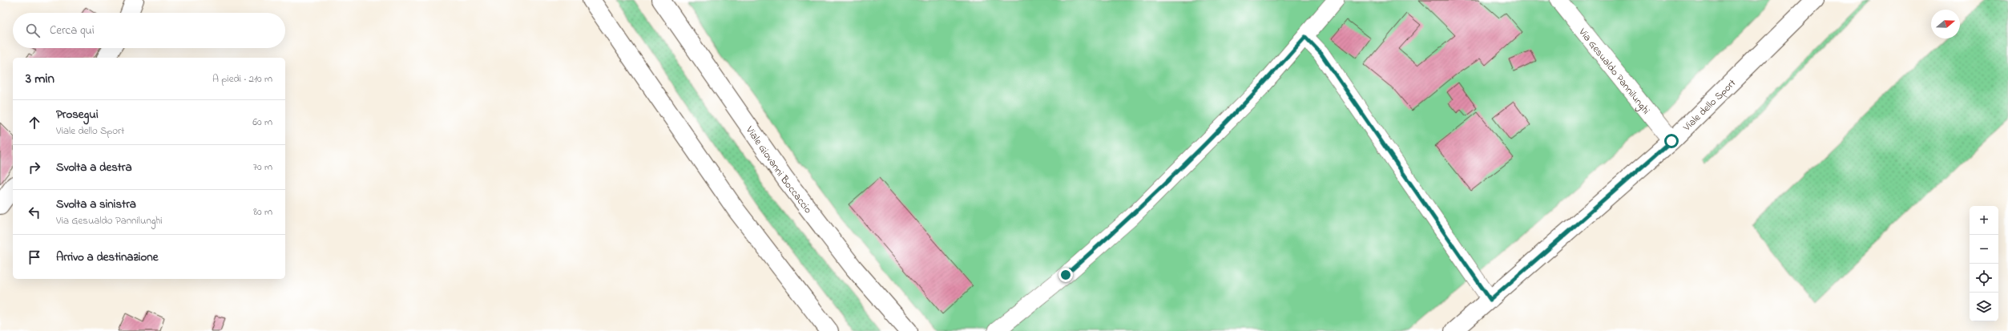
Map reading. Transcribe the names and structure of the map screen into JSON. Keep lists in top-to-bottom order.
{
  "streets": {
    "main road": ["Viale dello Sport", "Viale Giovanni Boccaccio"],
    "lane": ["Via Gesualdo Pannilunghi"]
  },
  "crossings": [
    ["Via Gesualdo Pannilunghi", "Viale dello Sport"]
  ],
  "north": "right",
  "page": {
    "search": "Cerca qui",
    "heading": ["3 min", "A piedi · 210 m"],
    "list": [
      ["Prosegui", "Viale dello Sport", "60 m"],
      ["Svolta a destra", "70 m"],
      ["Svolta a sinistra", "Via Gesualdo Pannilunghi", "80 m"],
      "Arrivo a destinazione"
    ],
    "map_buttons": ["+", "−"]
  }
}
